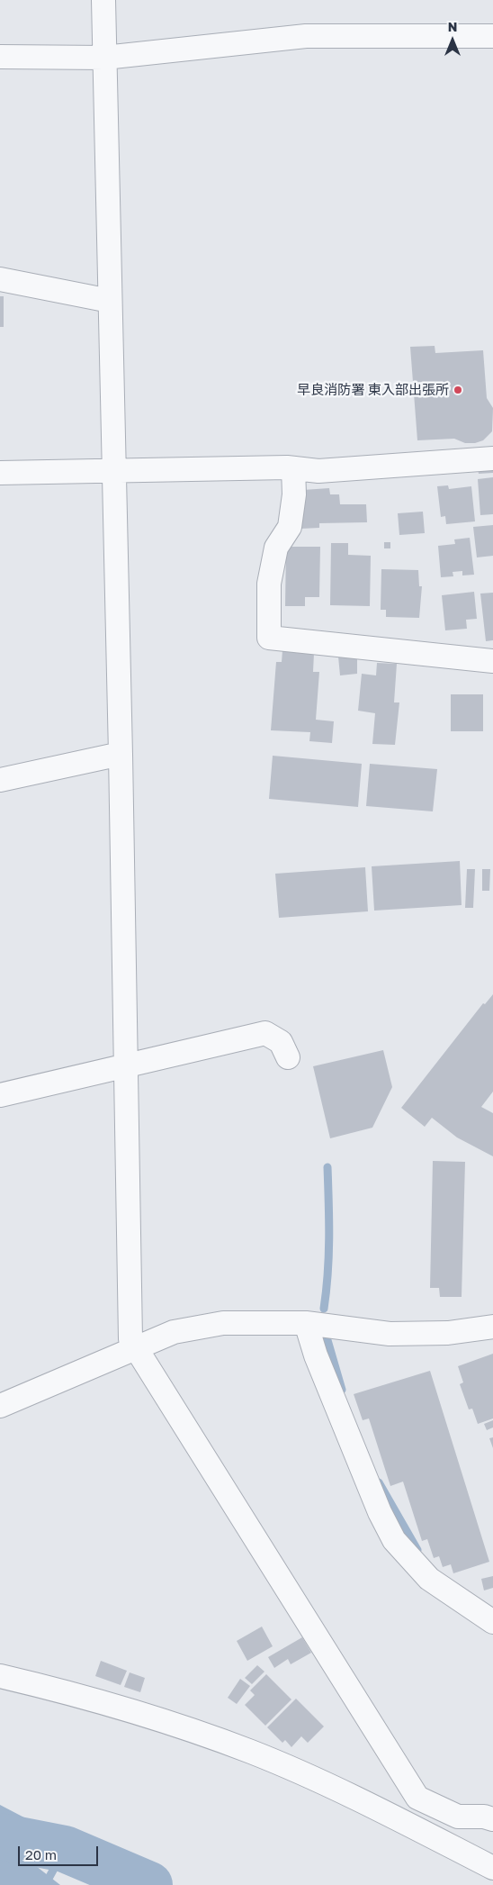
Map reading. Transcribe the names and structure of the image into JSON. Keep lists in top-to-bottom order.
{
  "places": ["早良消防署 東入部出張所"],
  "scale_bar": "20 m",
  "north": "top"
}
